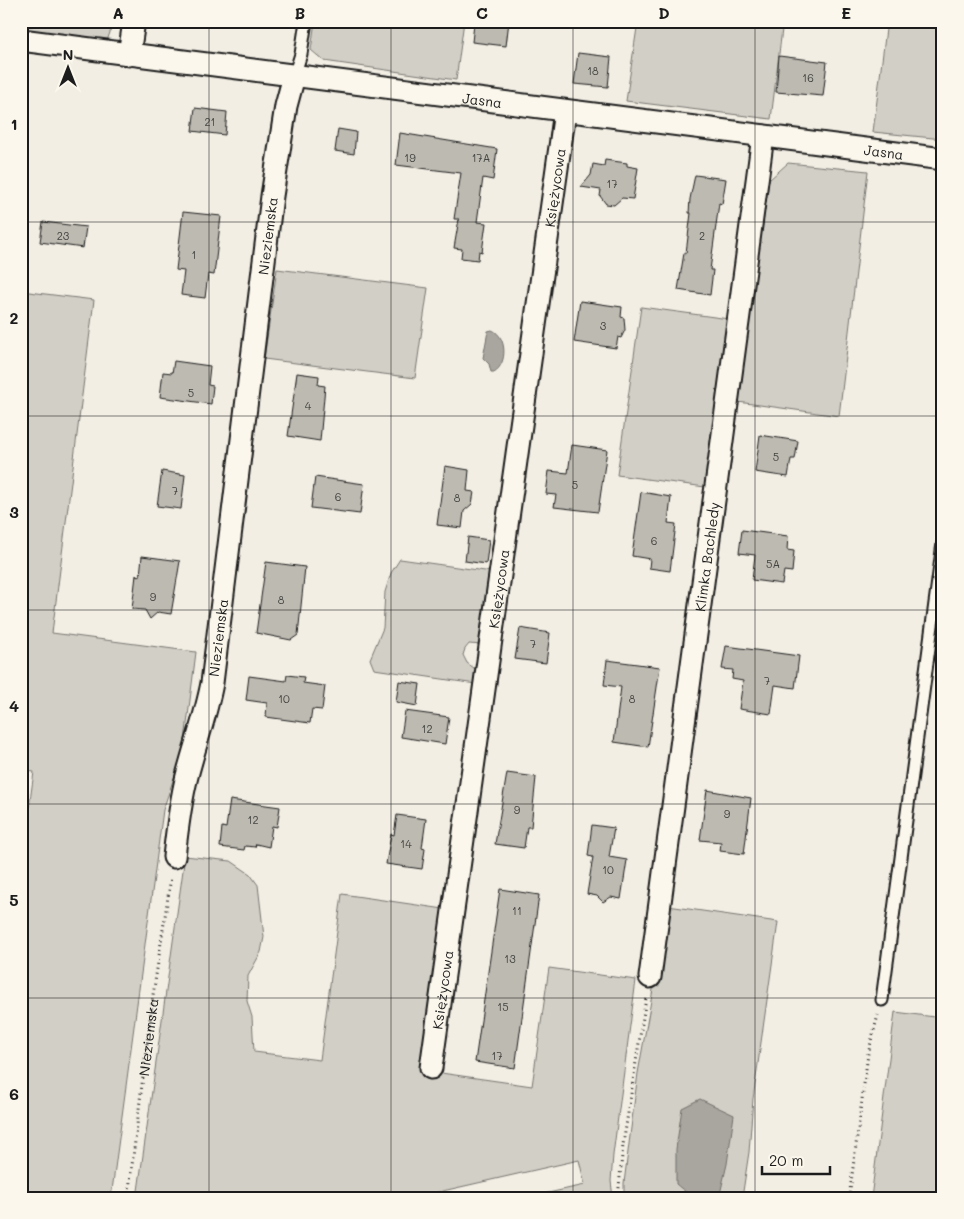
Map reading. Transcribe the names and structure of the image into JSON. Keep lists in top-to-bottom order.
{
  "streets": {
    "street": [
      "Jasna",
      "Księżycowa",
      "Nieziemska",
      "Klimka Bachledy"
    ]
  },
  "crossings": [
    ["Jasna", "Księżycowa"],
    ["Jasna", "Nieziemska"],
    ["Jasna", "Klimka Bachledy"]
  ],
  "house_numbers": [
    "18",
    "16",
    "21",
    "19",
    "17A",
    "17",
    "23",
    "2",
    "1",
    "3",
    "5",
    "4",
    "5",
    "5",
    "7",
    "6",
    "8",
    "6",
    "5A",
    "9",
    "8",
    "7",
    "7",
    "10",
    "8",
    "12",
    "9",
    "9",
    "12",
    "14",
    "10",
    "11",
    "13",
    "15",
    "17"
  ],
  "scale_bar": "20 m",
  "north": "top",
  "grid": {
    "columns": [
      "A",
      "B",
      "C",
      "D",
      "E"
    ],
    "rows": [
      "1",
      "2",
      "3",
      "4",
      "5",
      "6"
    ]
  }
}
